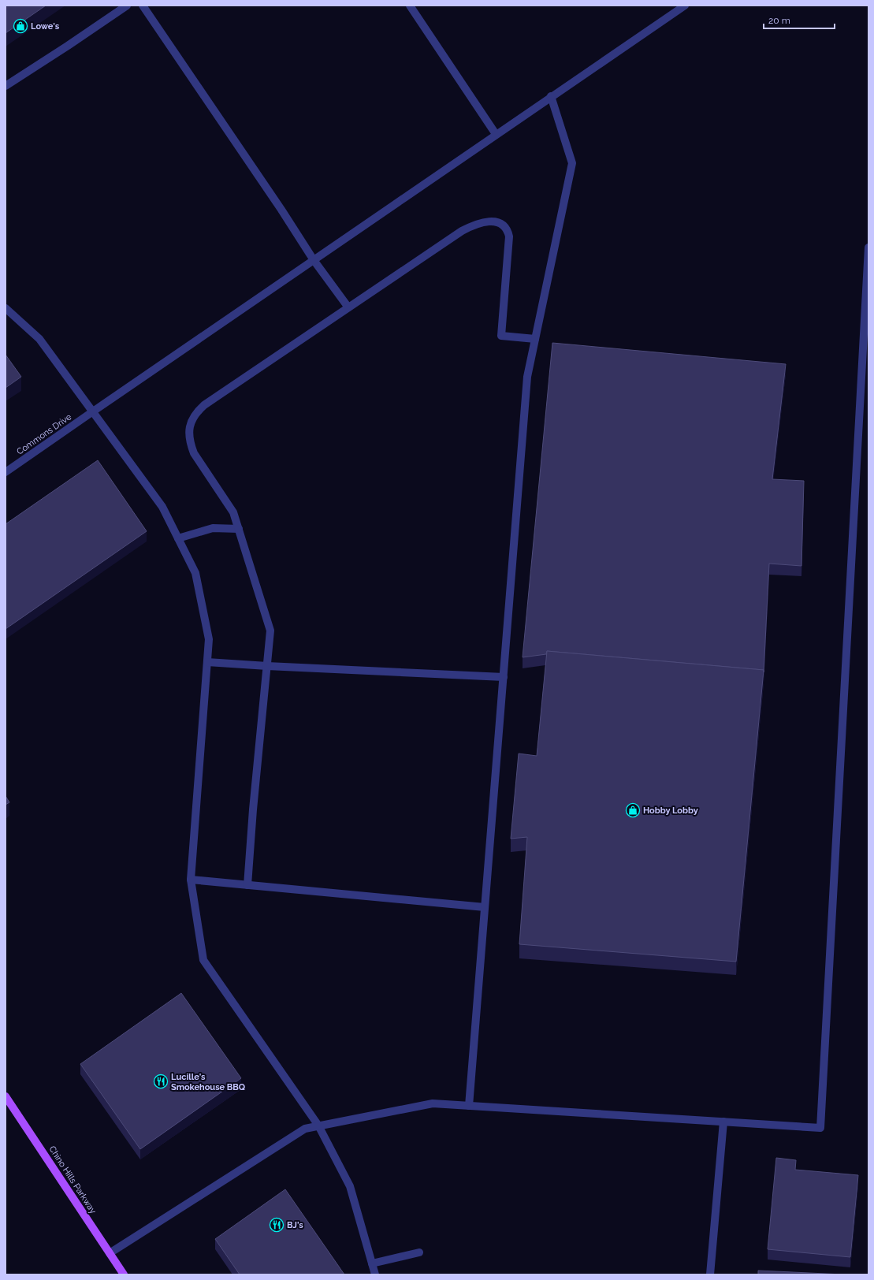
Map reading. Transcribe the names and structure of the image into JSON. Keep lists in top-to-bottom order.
{
  "streets": {
    "main road": ["Chino Hills Parkway"],
    "street": ["Commons Drive"]
  },
  "places": {
    "shop": ["Lowe's", "Hobby Lobby"],
    "restaurant": ["Lucille's Smokehouse BBQ", "BJ's"]
  },
  "scale_bar": "20 m"
}
